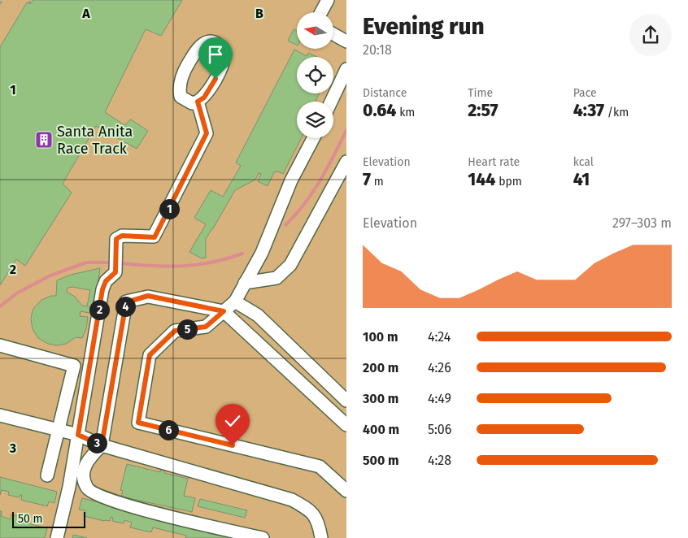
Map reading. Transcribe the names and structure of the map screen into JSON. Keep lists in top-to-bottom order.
{
  "places": {
    "building": ["Santa Anita Race Track"]
  },
  "scale_bar": "50 m",
  "north": "left",
  "page": {
    "heading": ["Evening run", "20:18"],
    "stats": [
      ["Distance", "0.64 km"],
      ["Time", "2:57"],
      ["Pace", "4:37 /km"],
      ["Elevation", "7 m"],
      ["Heart rate", "144 bpm"],
      ["kcal", "41"]
    ],
    "pins": [
      "1",
      "4",
      "2",
      "5",
      "6",
      "3"
    ],
    "chart": ["Elevation", "297–303 m"],
    "list": [
      {
        "name": "100 m",
        "note": "4:24"
      },
      {
        "name": "200 m",
        "note": "4:26"
      },
      {
        "name": "300 m",
        "note": "4:49"
      },
      {
        "name": "400 m",
        "note": "5:06"
      },
      {
        "name": "500 m",
        "note": "4:28"
      }
    ],
    "scale": "50 m"
  },
  "grid": {
    "columns": ["A", "B"],
    "rows": ["1", "2", "3"]
  }
}
